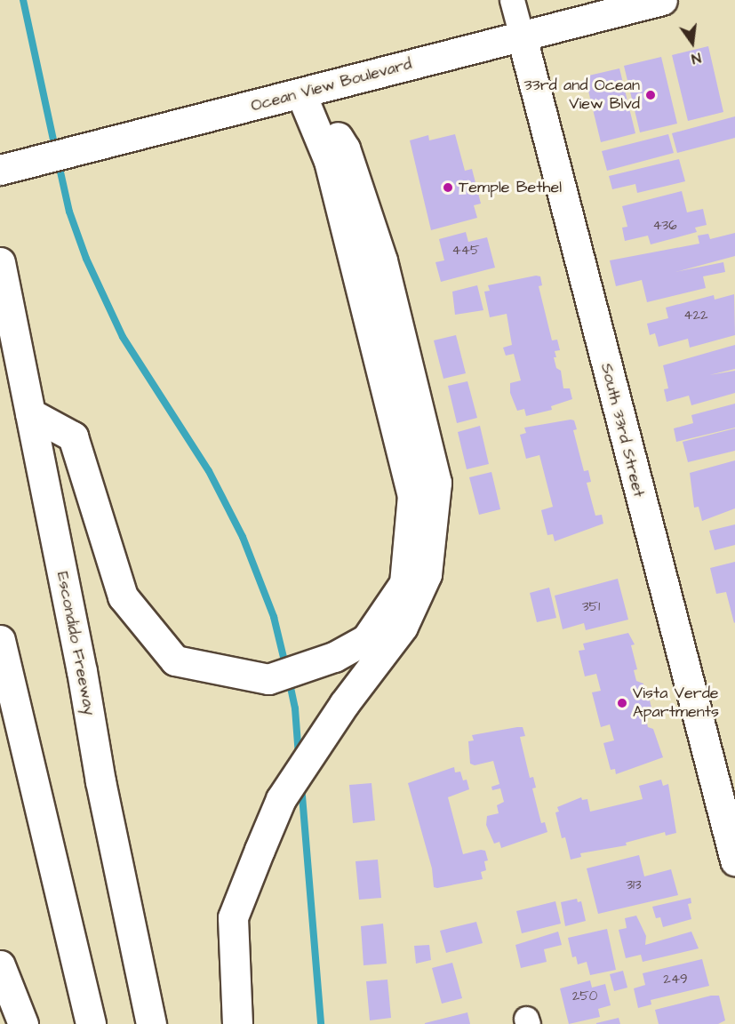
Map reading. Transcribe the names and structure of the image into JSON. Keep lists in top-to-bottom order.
{
  "streets": {
    "main road": ["Ocean View Boulevard", "South 33rd Street", "Escondido Freeway"]
  },
  "crossings": [
    ["Ocean View Boulevard", "South 33rd Street"]
  ],
  "places": ["33rd and Ocean View Blvd", "Temple Bethel", "Vista Verde Apartments"],
  "house_numbers": [
    "436",
    "445",
    "422",
    "351",
    "313",
    "249",
    "250"
  ],
  "north": "bottom"
}
